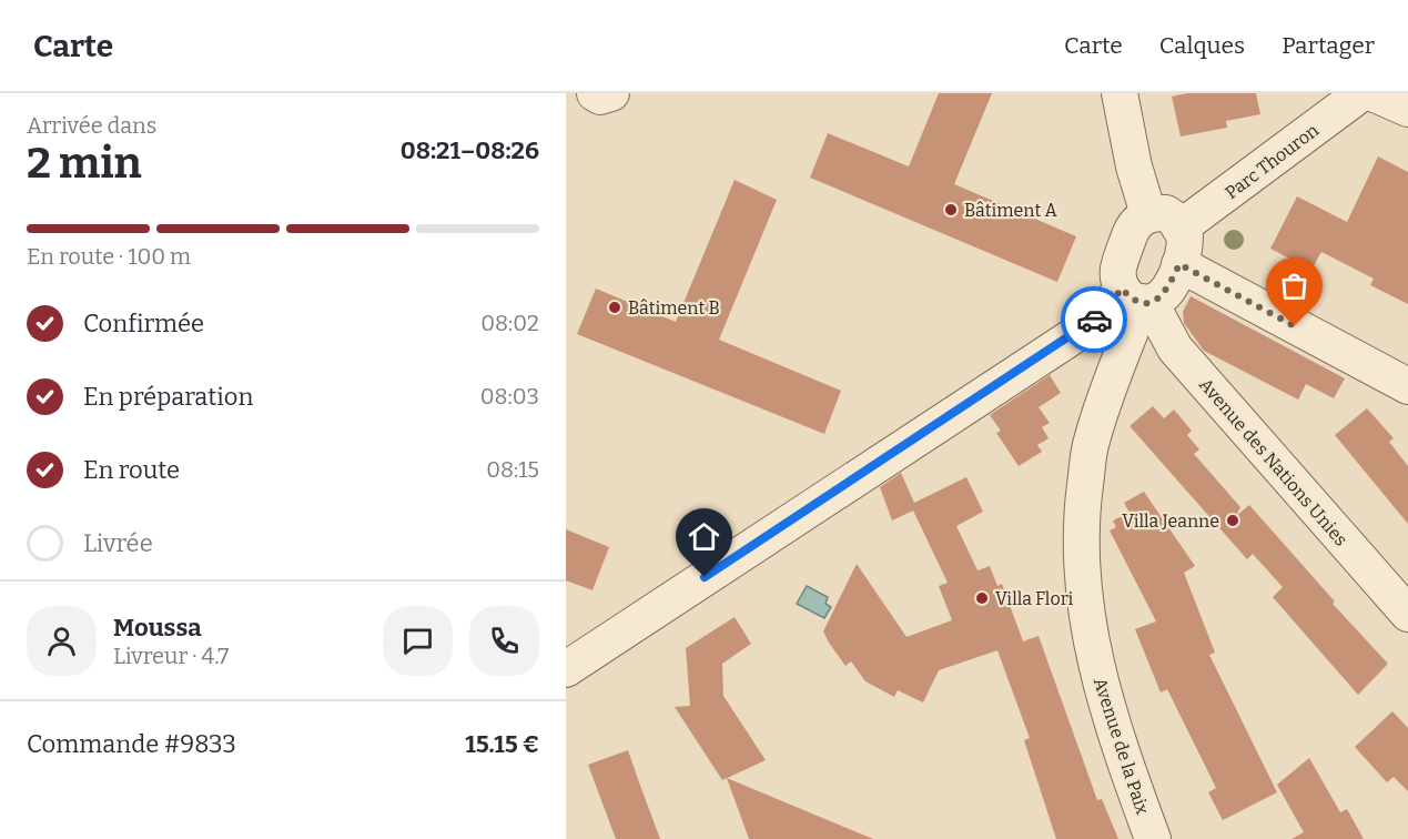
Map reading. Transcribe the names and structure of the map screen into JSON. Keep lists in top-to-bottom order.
{
  "streets": {
    "street": ["Parc Thouron", "Avenue des Nations Unies", "Avenue de la Paix"]
  },
  "crossings": [
    ["Parc Thouron", "Avenue des Nations Unies"],
    ["Parc Thouron", "Avenue de la Paix"],
    ["Avenue des Nations Unies", "Avenue de la Paix"]
  ],
  "places": [
    "Bâtiment A",
    "Bâtiment B",
    "Villa Jeanne",
    "Villa Flori"
  ],
  "page": {
    "header": "Carte",
    "nav": ["Carte", "Calques", "Partager"],
    "heading": ["2 min", "Arrivée dans", "08:21–08:26"],
    "panel": [
      "Moussa",
      "Livreur · 4.7",
      "Commande #9833",
      "15.15 €"
    ],
    "bar": "En route · 100 m",
    "list": [
      ["Confirmée", "08:02"],
      ["En préparation", "08:03"],
      ["En route", "08:15"],
      "Livrée"
    ]
  }
}
